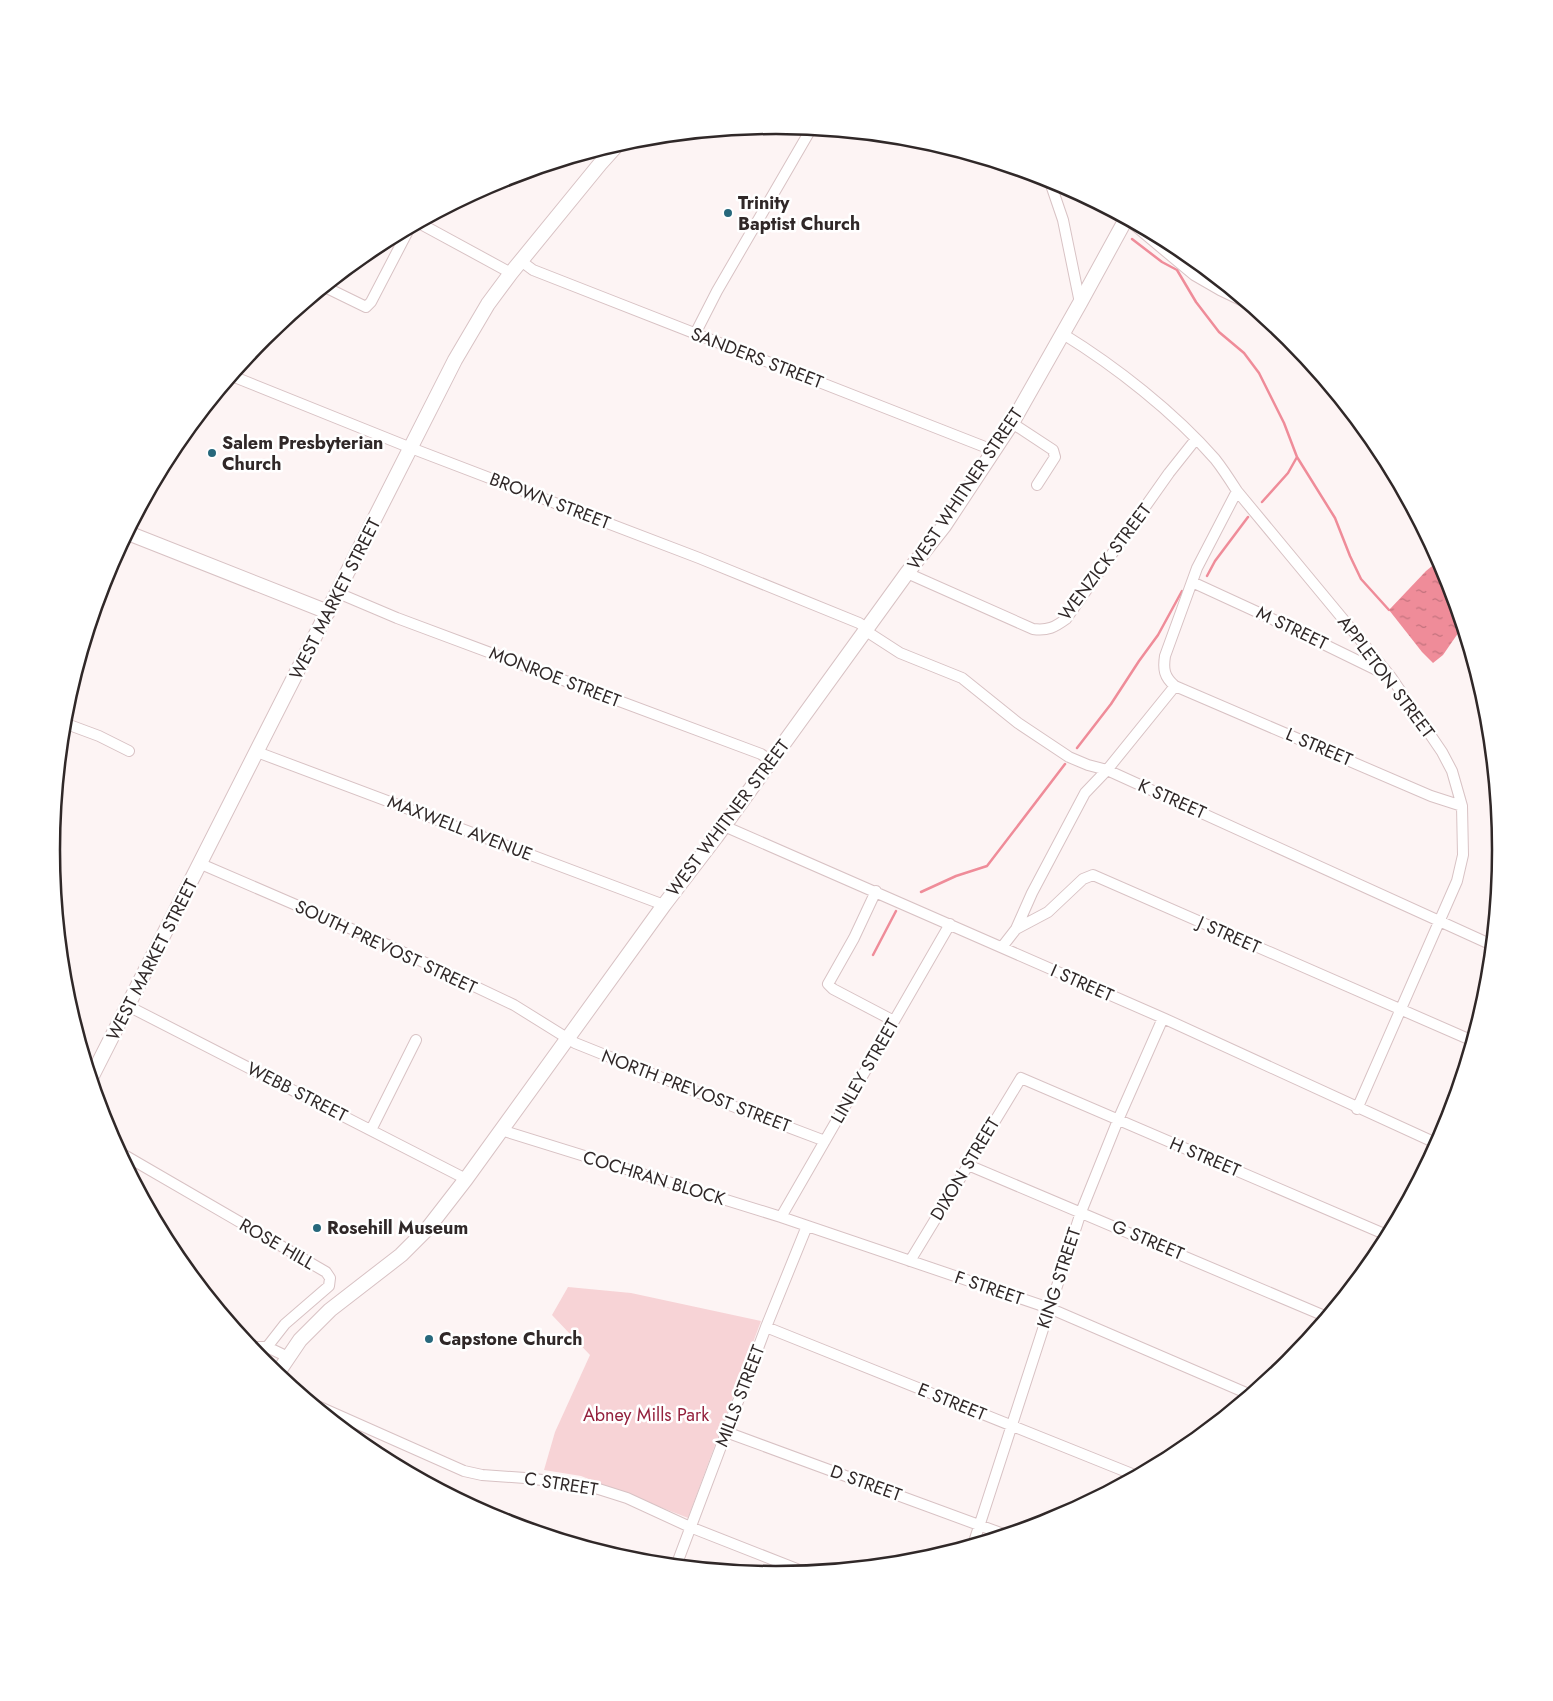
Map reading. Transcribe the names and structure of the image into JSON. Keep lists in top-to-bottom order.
{
  "streets": {
    "main road": ["WEST WHITNER STREET", "WEST MARKET STREET"],
    "street": [
      "SANDERS STREET",
      "BROWN STREET",
      "WENZICK STREET",
      "M STREET",
      "MONROE STREET",
      "APPLETON STREET",
      "L STREET",
      "K STREET",
      "MAXWELL AVENUE",
      "J STREET",
      "SOUTH PREVOST STREET",
      "I STREET",
      "LINLEY STREET",
      "NORTH PREVOST STREET",
      "WEBB STREET",
      "H STREET",
      "DIXON STREET",
      "COCHRAN BLOCK",
      "G STREET",
      "ROSE HILL",
      "KING STREET",
      "F STREET",
      "MILLS STREET",
      "E STREET",
      "D STREET",
      "C STREET"
    ]
  },
  "crossings": [
    ["SANDERS STREET", "WEST WHITNER STREET"],
    ["SANDERS STREET", "WEST MARKET STREET"],
    ["WEST WHITNER STREET", "BROWN STREET"],
    ["WEST WHITNER STREET", "WENZICK STREET"],
    ["WEST WHITNER STREET", "MONROE STREET"],
    ["WEST WHITNER STREET", "APPLETON STREET"],
    ["WEST WHITNER STREET", "K STREET"],
    ["WEST WHITNER STREET", "MAXWELL AVENUE"],
    ["WEST WHITNER STREET", "SOUTH PREVOST STREET"],
    ["WEST WHITNER STREET", "I STREET"],
    ["WEST WHITNER STREET", "NORTH PREVOST STREET"],
    ["WEST WHITNER STREET", "WEBB STREET"],
    ["WEST WHITNER STREET", "COCHRAN BLOCK"],
    ["BROWN STREET", "WEST MARKET STREET"],
    ["BROWN STREET", "K STREET"],
    ["WENZICK STREET", "APPLETON STREET"],
    ["WEST MARKET STREET", "MONROE STREET"],
    ["WEST MARKET STREET", "MAXWELL AVENUE"],
    ["WEST MARKET STREET", "SOUTH PREVOST STREET"],
    ["WEST MARKET STREET", "WEBB STREET"],
    ["M STREET", "APPLETON STREET"],
    ["APPLETON STREET", "L STREET"],
    ["APPLETON STREET", "K STREET"],
    ["APPLETON STREET", "J STREET"],
    ["APPLETON STREET", "I STREET"],
    ["J STREET", "I STREET"],
    ["SOUTH PREVOST STREET", "NORTH PREVOST STREET"],
    ["I STREET", "LINLEY STREET"],
    ["I STREET", "KING STREET"],
    ["LINLEY STREET", "NORTH PREVOST STREET"],
    ["LINLEY STREET", "COCHRAN BLOCK"],
    ["H STREET", "DIXON STREET"],
    ["H STREET", "KING STREET"],
    ["DIXON STREET", "G STREET"],
    ["DIXON STREET", "F STREET"],
    ["COCHRAN BLOCK", "F STREET"],
    ["COCHRAN BLOCK", "MILLS STREET"],
    ["G STREET", "KING STREET"],
    ["KING STREET", "F STREET"],
    ["KING STREET", "E STREET"],
    ["KING STREET", "D STREET"],
    ["F STREET", "MILLS STREET"],
    ["MILLS STREET", "E STREET"],
    ["MILLS STREET", "D STREET"],
    ["MILLS STREET", "C STREET"]
  ],
  "parks": ["Abney Mills Park"],
  "places": [
    "Trinity Baptist Church",
    "Salem Presbyterian Church",
    "Rosehill Museum",
    "Capstone Church"
  ]
}
